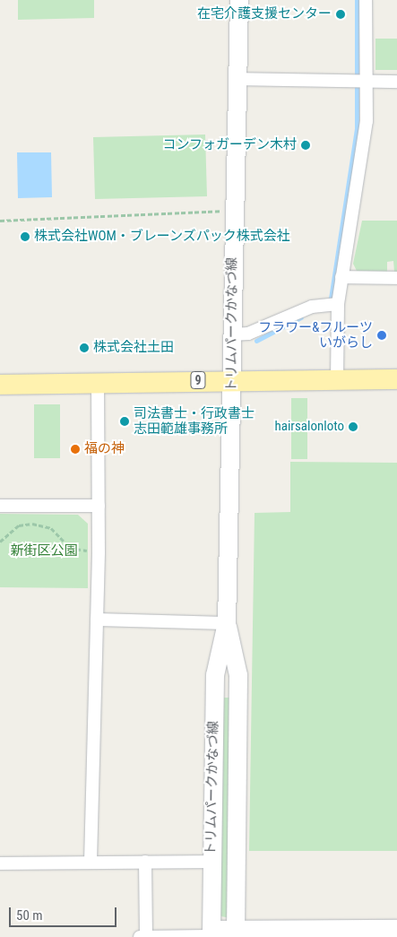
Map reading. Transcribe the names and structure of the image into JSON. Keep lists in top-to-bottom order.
{
  "streets": {
    "main road": ["トリムパークかなづ線", "9"]
  },
  "crossings": [
    ["トリムパークかなづ線", "9"]
  ],
  "parks": ["新街区公園"],
  "places": [
    "在宅介護支援センター",
    "コンフォガーデン木村",
    "株式会社WOM・ブレーンズパック株式会社",
    "フラワー&フルーツ いがらし",
    "株式会社土田",
    "司法書士・行政書士 志田範雄事務所",
    "hairsalonloto",
    "福の神"
  ],
  "scale_bar": "50 m"
}
